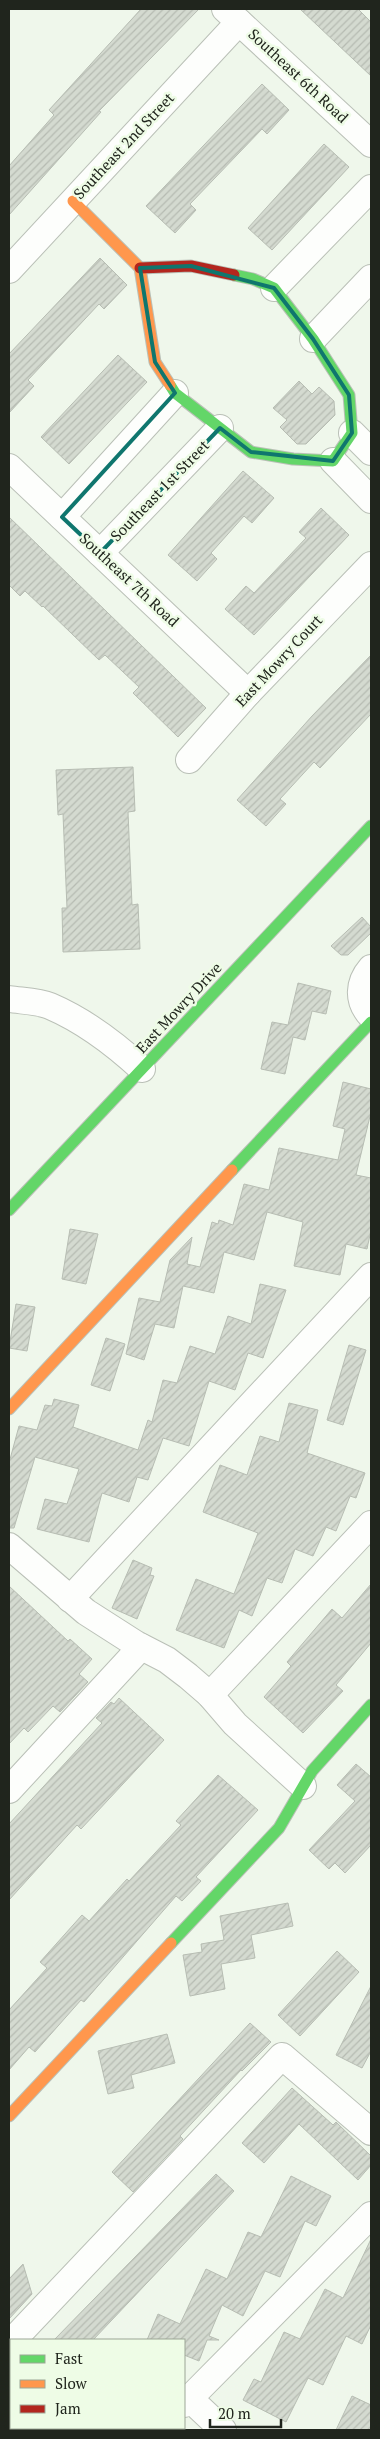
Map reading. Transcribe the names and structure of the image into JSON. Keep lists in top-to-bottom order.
{
  "streets": {
    "street": [
      "Southeast 6th Road",
      "Southeast 2nd Street",
      "Southeast 1st Street",
      "Southeast 7th Road",
      "East Mowry Court",
      "East Mowry Drive"
    ]
  },
  "crossings": [
    ["Southeast 6th Road", "Southeast 2nd Street"],
    ["Southeast 1st Street", "Southeast 7th Road"],
    ["Southeast 7th Road", "East Mowry Court"]
  ],
  "legend": ["Fast", "Slow", "Jam"],
  "scale_bar": "20 m"
}
